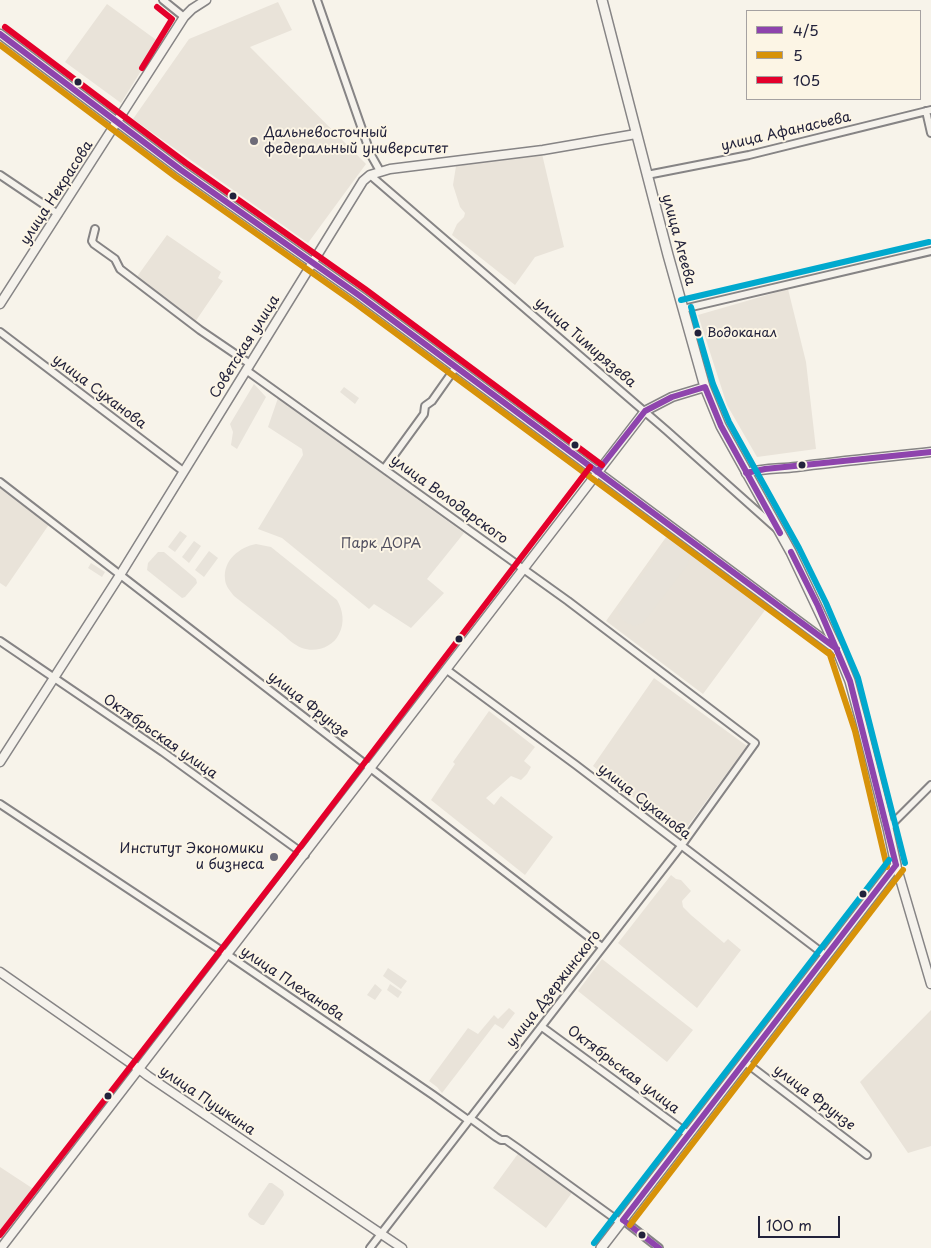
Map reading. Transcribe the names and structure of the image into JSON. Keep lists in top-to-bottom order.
{
  "streets": {
    "highway": ["улица Агеева"],
    "main road": ["улица Некрасова", "Советская улица", "улица Пушкина"],
    "street": [
      "улица Афанасьева",
      "улица Тимирязева",
      "улица Суханова",
      "улица Володарского",
      "улица Фрунзе",
      "Октябрьская улица",
      "улица Плеханова",
      "улица Дзержинского"
    ]
  },
  "crossings": [
    ["улица Афанасьева", "улица Агеева"],
    ["улица Агеева", "улица Тимирязева"],
    ["улица Агеева", "Советская улица"],
    ["улица Тимирязева", "Советская улица"],
    ["Советская улица", "улица Суханова"],
    ["Советская улица", "улица Володарского"],
    ["Советская улица", "улица Фрунзе"],
    ["Советская улица", "Октябрьская улица"],
    ["улица Суханова", "улица Дзержинского"],
    ["улица Володарского", "улица Дзержинского"],
    ["улица Фрунзе", "улица Дзержинского"],
    ["Октябрьская улица", "улица Дзержинского"],
    ["улица Плеханова", "улица Дзержинского"],
    ["улица Дзержинского", "улица Пушкина"]
  ],
  "parks": ["Парк ДОРА"],
  "places": ["Дальневосточный федеральный университет", "Водоканал", "Институт Экономики и бизнеса"],
  "lines": ["transit line 105", "transit line 4/5", "transit line 5"],
  "legend": ["4/5", "5", "105"],
  "scale_bar": "100 m"
}
